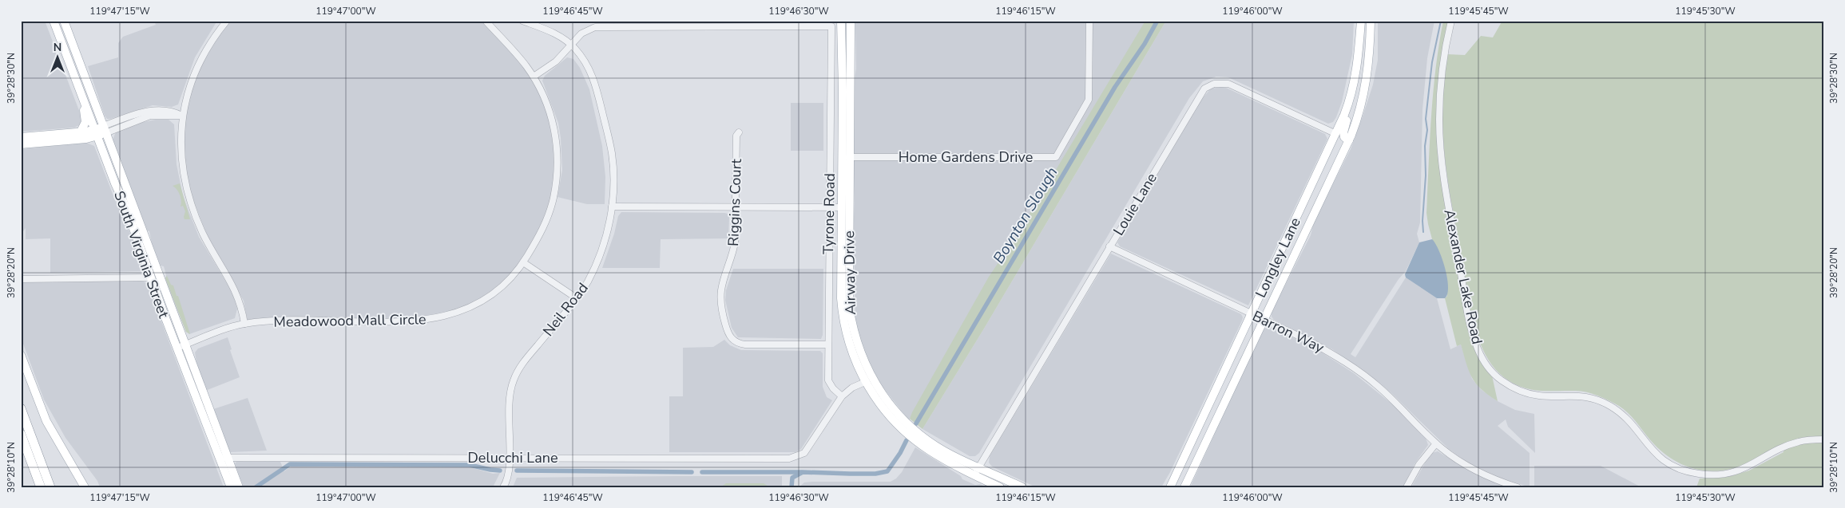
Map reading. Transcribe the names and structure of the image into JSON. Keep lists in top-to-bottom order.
{
  "streets": {
    "main road": ["South Virginia Street", "Longley Lane", "Airway Drive"],
    "street": [
      "Home Gardens Drive",
      "Riggins Court",
      "Louie Lane",
      "Tyrone Road",
      "Alexander Lake Road",
      "Neil Road",
      "Meadowood Mall Circle",
      "Barron Way",
      "Delucchi Lane"
    ]
  },
  "crossings": [
    ["Home Gardens Drive", "Airway Drive"],
    ["Riggins Court", "Tyrone Road"],
    ["Louie Lane", "Longley Lane"],
    ["Louie Lane", "Airway Drive"],
    ["Louie Lane", "Barron Way"],
    ["Tyrone Road", "Neil Road"],
    ["Tyrone Road", "Delucchi Lane"],
    ["South Virginia Street", "Meadowood Mall Circle"],
    ["South Virginia Street", "Delucchi Lane"],
    ["Longley Lane", "Barron Way"],
    ["Neil Road", "Delucchi Lane"]
  ],
  "water": ["Boynton Slough"],
  "north": "top",
  "coordinates": [
    "119°47'15\"W",
    "119°47'00\"W",
    "119°46'45\"W",
    "119°46'30\"W",
    "119°46'15\"W",
    "119°46'00\"W",
    "119°45'45\"W",
    "119°45'30\"W",
    "39°28'30\"N",
    "39°28'20\"N",
    "39°28'10\"N"
  ]
}
